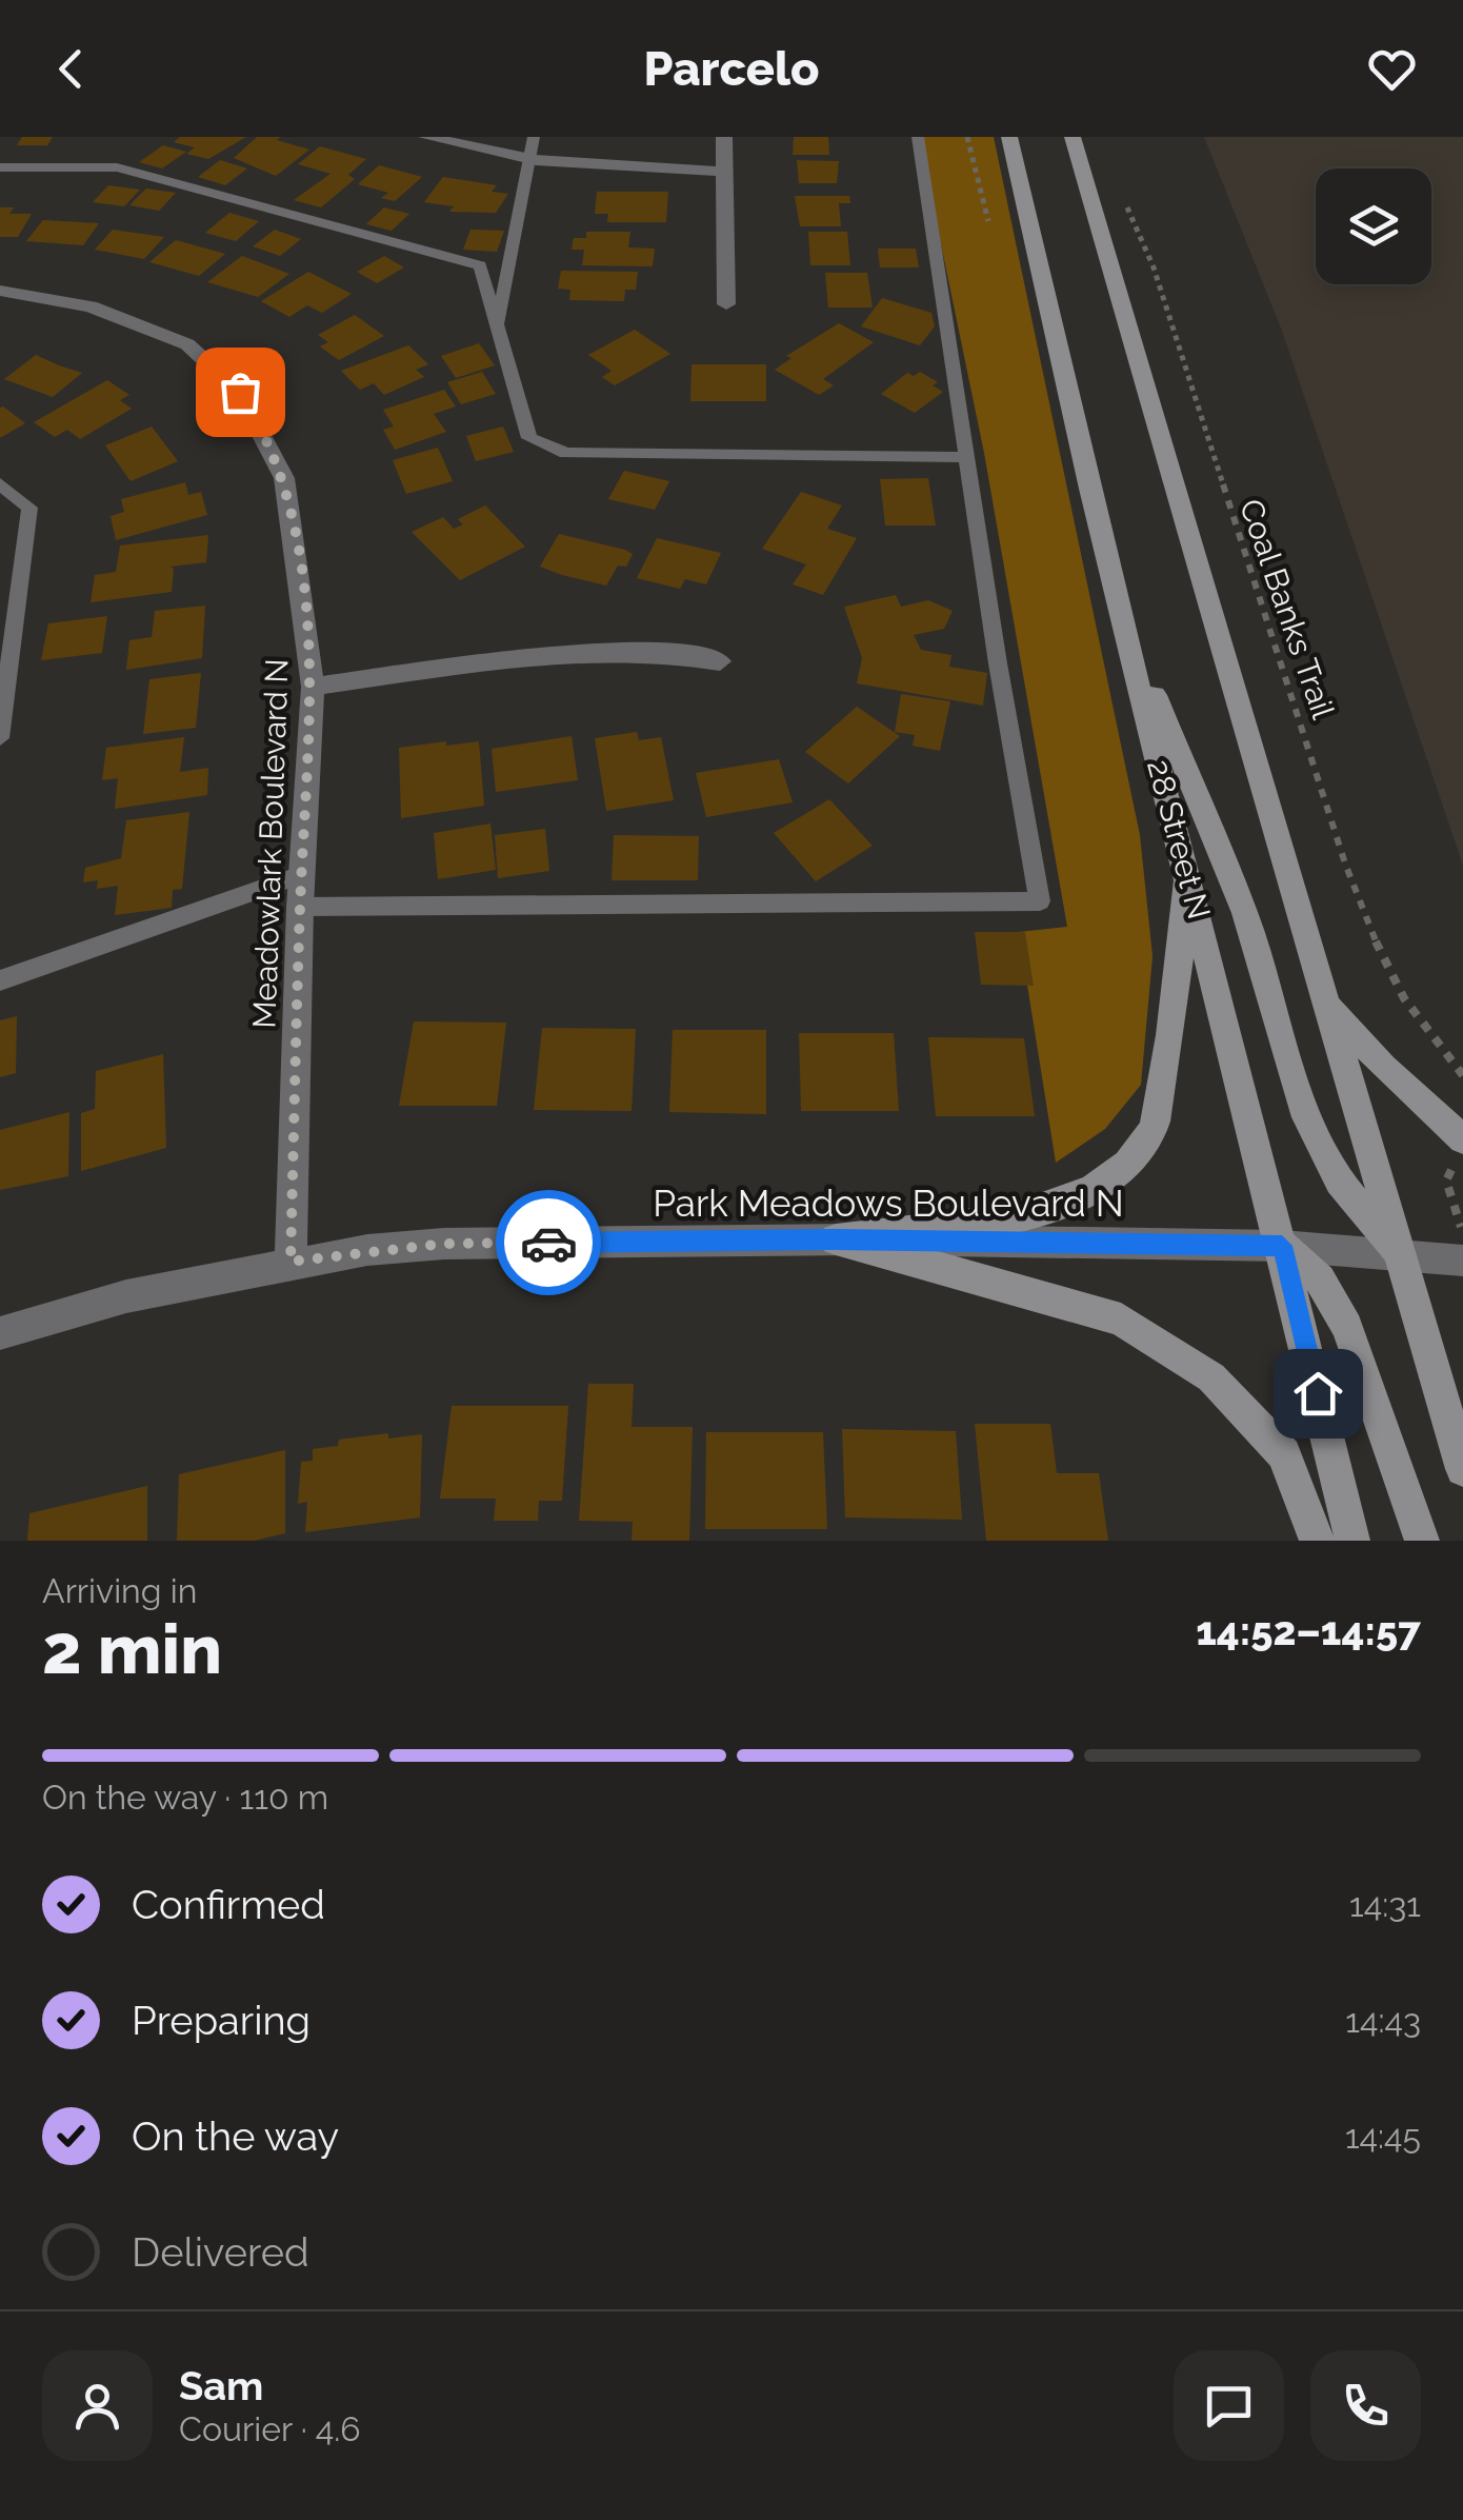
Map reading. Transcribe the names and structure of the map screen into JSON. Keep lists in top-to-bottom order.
{
  "streets": {
    "main road": ["28 Street N"],
    "street": ["Meadowlark Boulevard N", "Park Meadows Boulevard N"],
    "path": ["Coal Banks Trail"]
  },
  "crossings": [
    ["28 Street N", "Park Meadows Boulevard N"],
    ["Meadowlark Boulevard N", "Park Meadows Boulevard N"]
  ],
  "page": {
    "header": "Parcelo",
    "heading": ["2 min", "Arriving in", "14:52–14:57"],
    "panel": ["Sam", "Courier · 4.6"],
    "bar": "On the way · 110 m",
    "list": [
      ["Confirmed", "14:31"],
      ["Preparing", "14:43"],
      ["On the way", "14:45"],
      "Delivered"
    ]
  }
}
